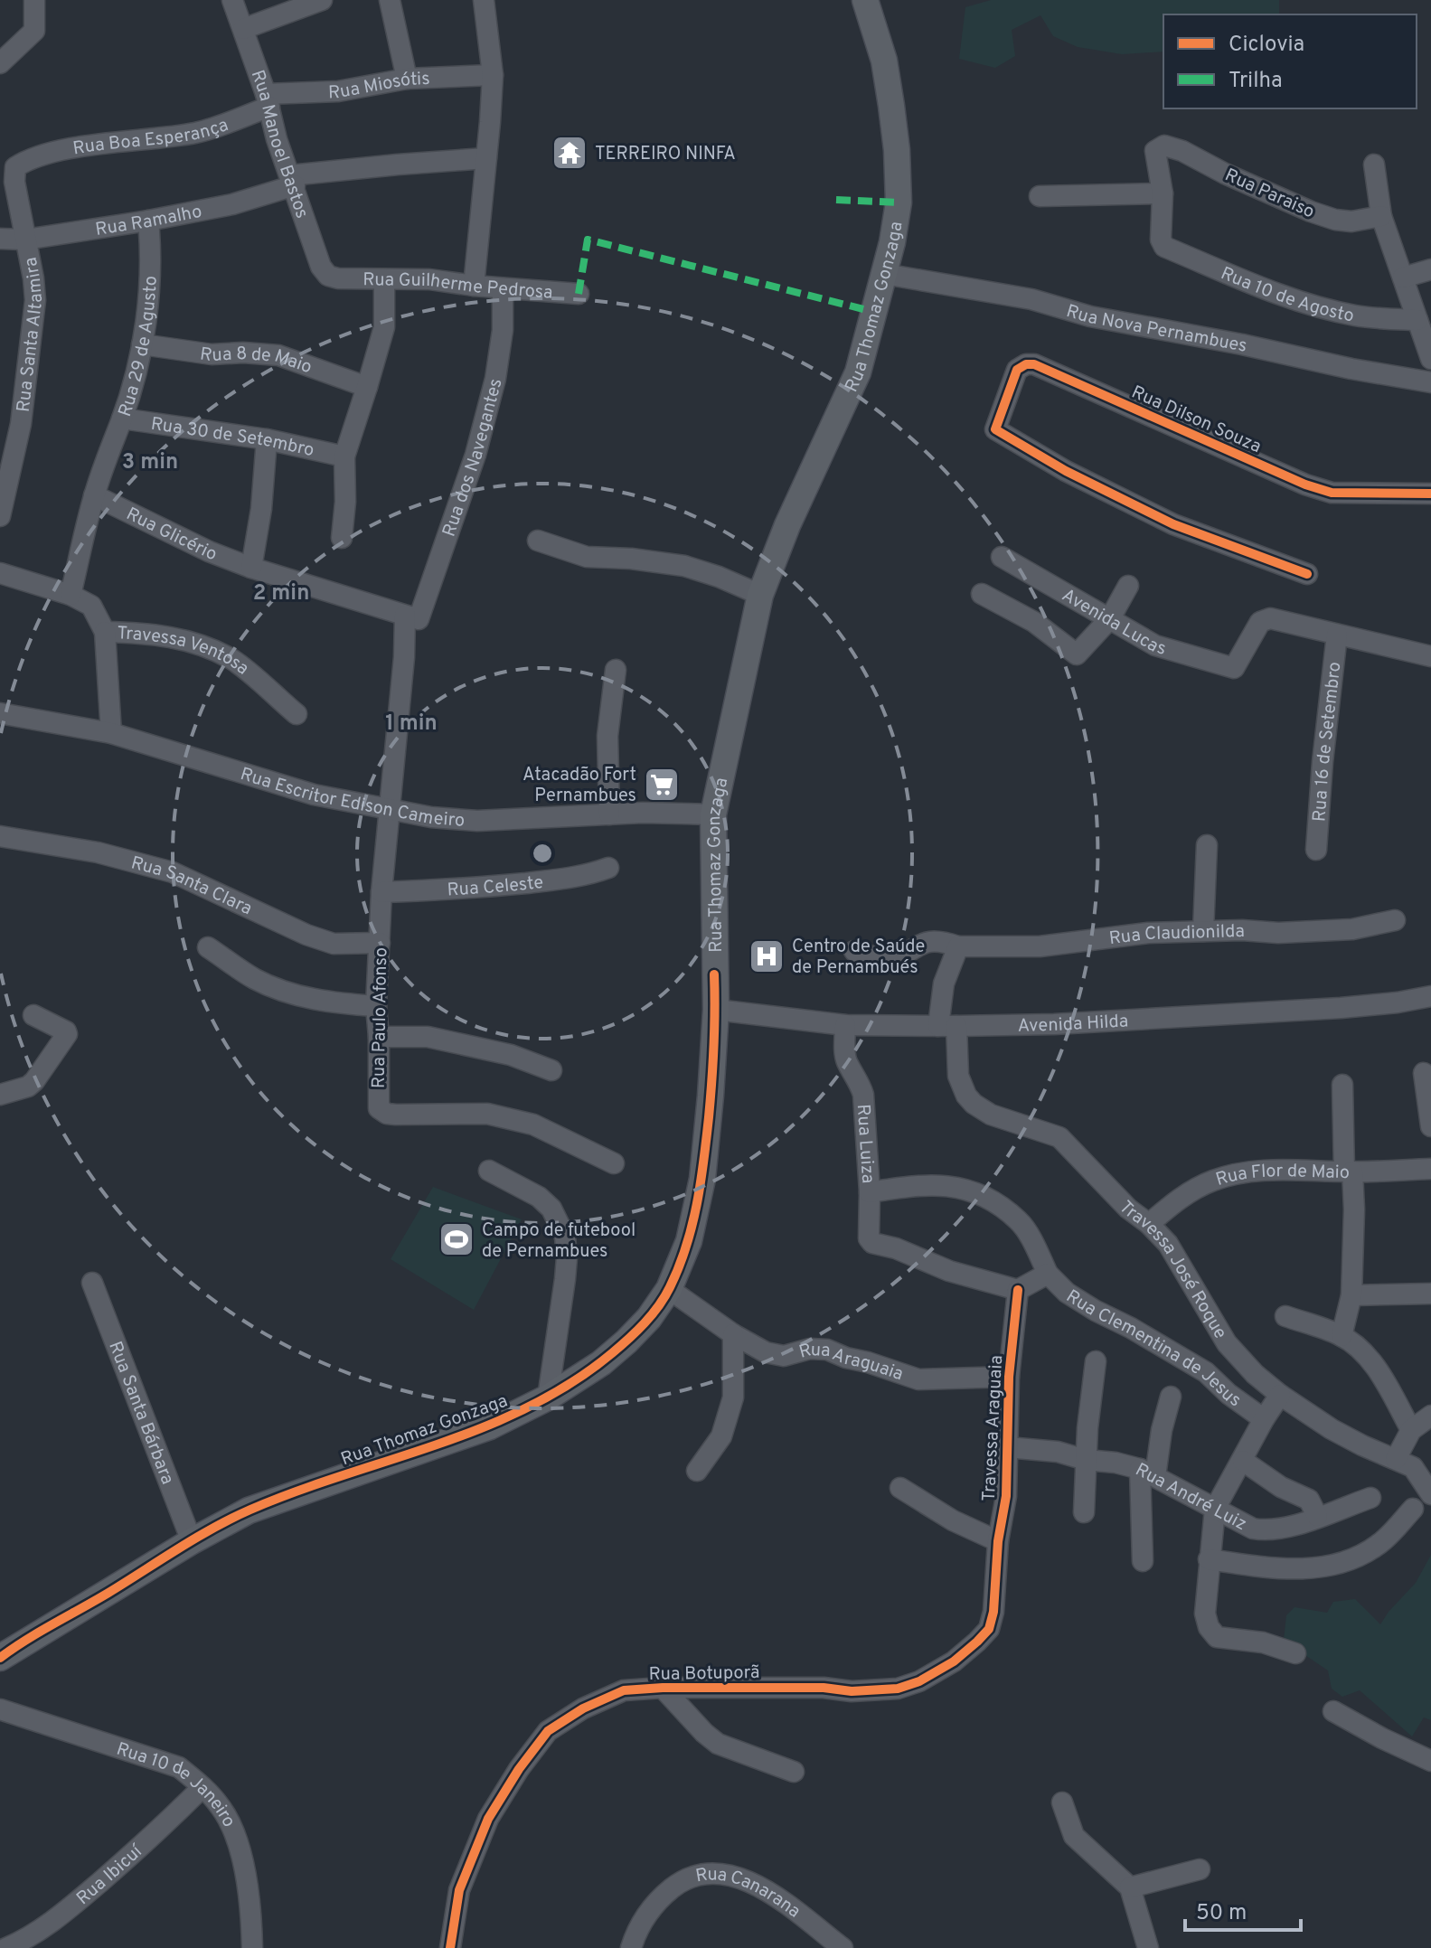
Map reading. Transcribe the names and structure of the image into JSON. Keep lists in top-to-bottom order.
{
  "streets": {
    "main road": ["Rua Thomaz Gonzaga"],
    "street": [
      "Rua Miosótis",
      "Rua Boa Esperança",
      "Rua Manoel Bastos",
      "Rua Paraiso",
      "Rua Ramalho",
      "Rua Guilherme Pedrosa",
      "Rua 10 de Agosto",
      "Rua Nova Pernambues",
      "Rua Santa Altamira",
      "Rua 29 de Agusto",
      "Rua 8 de Maio",
      "Rua Dilson Souza",
      "Rua 30 de Setembro",
      "Rua dos Navegantes",
      "Rua Glicério",
      "Avenida Lucas",
      "Travessa Ventosa",
      "Rua 16 de Setembro",
      "Rua Escritor Edison Cameiro",
      "Rua Celeste",
      "Rua Santa Clara",
      "Rua Claudionilda",
      "Rua Paulo Afonso",
      "Avenida Hilda",
      "Rua Luiza",
      "Rua Flor de Maio",
      "Travessa José Roque",
      "Rua Clementina de Jesus",
      "Rua Araguaia",
      "Rua Santa Bárbara",
      "Travessa Araguaia",
      "Rua André Luiz",
      "Rua Botuporã",
      "Rua 10 de Janeiro",
      "Rua Ibicuí",
      "Rua Canarana"
    ]
  },
  "crossings": [
    ["Rua Miosótis", "Rua Boa Esperança"],
    ["Rua Miosótis", "Rua Manoel Bastos"],
    ["Rua Boa Esperança", "Rua Manoel Bastos"],
    ["Rua Boa Esperança", "Rua Santa Altamira"],
    ["Rua Manoel Bastos", "Rua Ramalho"],
    ["Rua Manoel Bastos", "Rua Guilherme Pedrosa"],
    ["Rua Paraiso", "Rua 10 de Agosto"],
    ["Rua Ramalho", "Rua Santa Altamira"],
    ["Rua Ramalho", "Rua 29 de Agusto"],
    ["Rua Guilherme Pedrosa", "Rua dos Navegantes"],
    ["Rua Thomaz Gonzaga", "Rua Nova Pernambues"],
    ["Rua Thomaz Gonzaga", "Rua Escritor Edison Cameiro"],
    ["Rua Thomaz Gonzaga", "Avenida Hilda"],
    ["Rua Thomaz Gonzaga", "Rua Araguaia"],
    ["Rua Thomaz Gonzaga", "Rua Santa Bárbara"],
    ["Rua 29 de Agusto", "Rua 8 de Maio"],
    ["Rua 29 de Agusto", "Rua 30 de Setembro"],
    ["Rua 29 de Agusto", "Rua Glicério"],
    ["Rua 29 de Agusto", "Travessa Ventosa"],
    ["Rua dos Navegantes", "Rua Glicério"],
    ["Rua dos Navegantes", "Rua Escritor Edison Cameiro"],
    ["Rua dos Navegantes", "Rua Paulo Afonso"],
    ["Avenida Lucas", "Rua 16 de Setembro"],
    ["Rua Escritor Edison Cameiro", "Rua Paulo Afonso"],
    ["Rua Celeste", "Rua Paulo Afonso"],
    ["Rua Santa Clara", "Rua Paulo Afonso"],
    ["Avenida Hilda", "Rua Luiza"],
    ["Avenida Hilda", "Travessa José Roque"],
    ["Rua Luiza", "Rua Clementina de Jesus"],
    ["Rua Luiza", "Travessa Araguaia"],
    ["Rua Flor de Maio", "Travessa José Roque"],
    ["Rua Araguaia", "Travessa Araguaia"],
    ["Travessa Araguaia", "Rua André Luiz"],
    ["Travessa Araguaia", "Rua Botuporã"],
    ["Rua 10 de Janeiro", "Rua Ibicuí"]
  ],
  "places": {
    "temple": ["TERREIRO NINFA"],
    "supermarket": ["Atacadão Fort Pernambues"],
    "hospital": ["Centro de Saúde de Pernambués"],
    "sports": ["Campo de futebool de Pernambues"]
  },
  "legend": ["Ciclovia", "Trilha"],
  "scale_bar": "50 m",
  "rings": ["3 min", "2 min", "1 min"]
}
